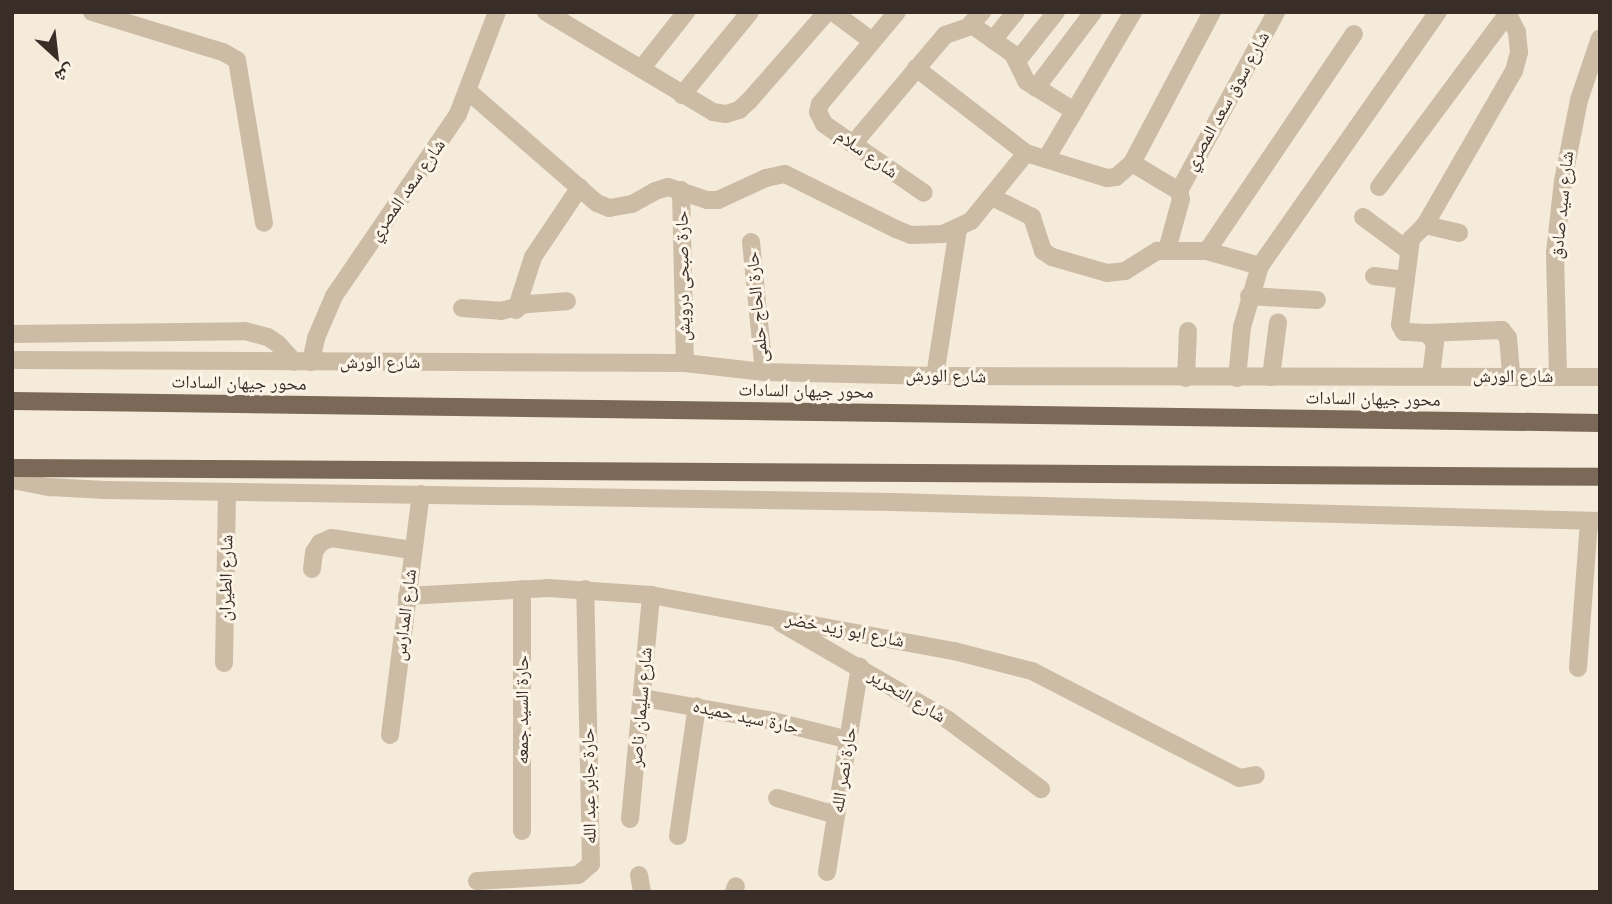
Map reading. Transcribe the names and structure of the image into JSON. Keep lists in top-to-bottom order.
{
  "streets": {
    "main road": ["محور جيهان السادات"],
    "street": [
      "شارع سوق سعد المصري",
      "شارع سلام",
      "شارع سعد المصري",
      "شارع سيد صادق",
      "حارة صبحى درويش",
      "حارة الحاج حلمى",
      "شارع الورش",
      "شارع الطيران",
      "شارع المدارس",
      "شارع ابو زيد خضر",
      "شارع التحرير",
      "شارع سليمان ناصر",
      "حارة السيد جمعه",
      "حارة سيد حميده",
      "حارة نصر الله",
      "حارة جابر عبد الله"
    ]
  },
  "crossings": [
    ["شارع سعد المصري", "شارع الورش"],
    ["شارع سيد صادق", "شارع الورش"],
    ["حارة صبحى درويش", "شارع الورش"],
    ["حارة الحاج حلمى", "شارع الورش"],
    ["شارع المدارس", "شارع ابو زيد خضر"],
    ["شارع ابو زيد خضر", "شارع التحرير"],
    ["شارع ابو زيد خضر", "شارع سليمان ناصر"],
    ["شارع ابو زيد خضر", "حارة السيد جمعه"],
    ["شارع ابو زيد خضر", "حارة جابر عبد الله"],
    ["شارع التحرير", "حارة نصر الله"],
    ["شارع سليمان ناصر", "حارة سيد حميده"],
    ["حارة سيد حميده", "حارة نصر الله"]
  ],
  "north": "bottom right"
}
